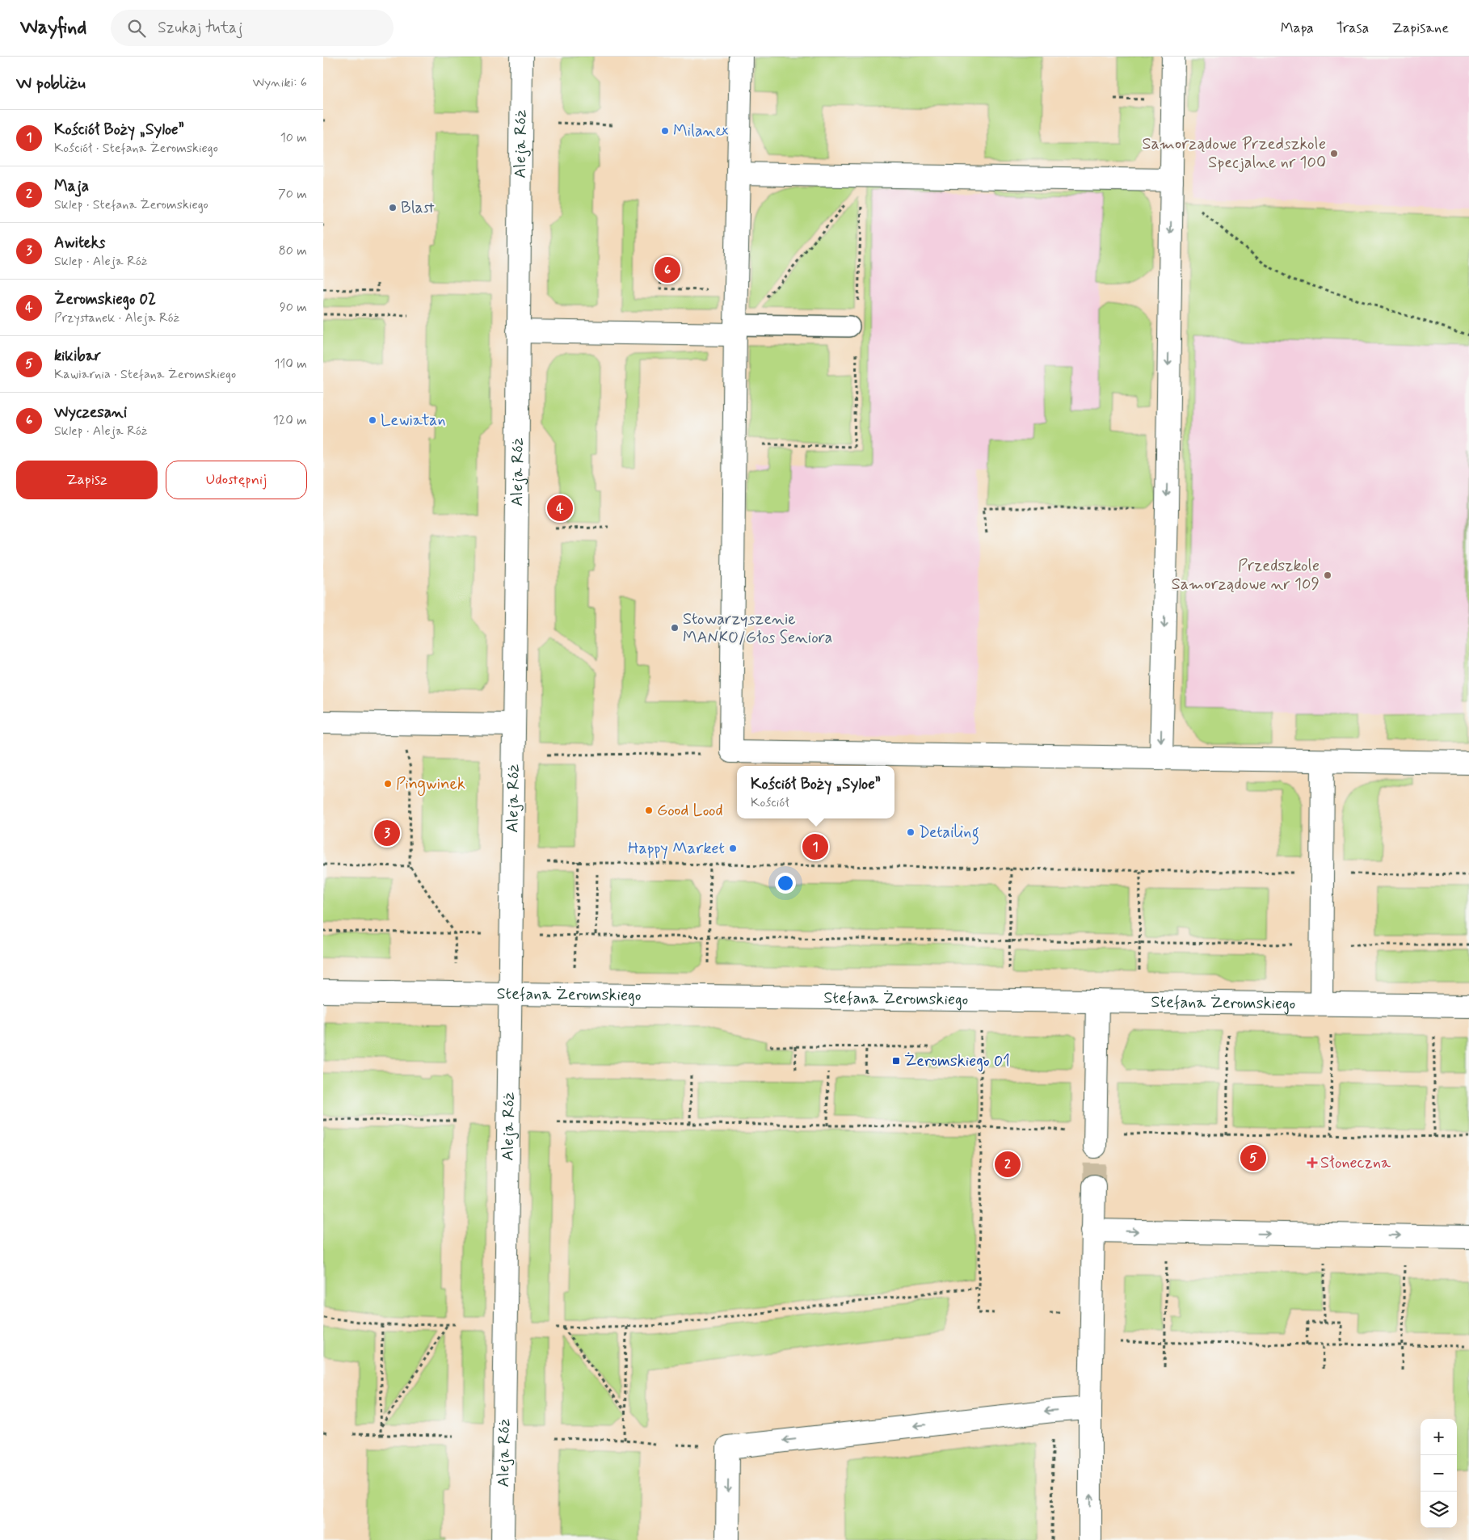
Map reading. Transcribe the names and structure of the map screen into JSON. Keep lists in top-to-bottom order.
{
  "streets": {
    "street": ["Aleja Róż", "Stefana Żeromskiego"]
  },
  "crossings": [
    ["Aleja Róż", "Stefana Żeromskiego"]
  ],
  "places": {
    "other": [
      "Milanex",
      "Samorządowe Przedszkole Specjalne nr 100",
      "Blast",
      "Lewiatan",
      "Przedszkole Samorządowe nr 109",
      "Stowarzyszenie MANKO/Głos Seniora",
      "Pingwinek",
      "Good Lood",
      "Detailing",
      "Happy Market"
    ],
    "transit": ["Żeromskiego 01"],
    "health": ["Słoneczna"]
  },
  "page": {
    "header": "Wayfind",
    "search": "Szukaj tutaj",
    "nav": ["Mapa", "Trasa", "Zapisane"],
    "heading": ["W pobliżu", "Wyniki: 6"],
    "list": [
      {
        "mark": "1",
        "name": "Kościół Boży „Syloe”",
        "note": "Kościół · Stefana Żeromskiego",
        "value": "10 m"
      },
      {
        "mark": "2",
        "name": "Maja",
        "note": "Sklep · Stefana Żeromskiego",
        "value": "70 m"
      },
      {
        "mark": "3",
        "name": "Awiteks",
        "note": "Sklep · Aleja Róż",
        "value": "80 m"
      },
      {
        "mark": "4",
        "name": "Żeromskiego 02",
        "note": "Przystanek · Aleja Róż",
        "value": "90 m"
      },
      {
        "mark": "5",
        "name": "kikibar",
        "note": "Kawiarnia · Stefana Żeromskiego",
        "value": "110 m"
      },
      {
        "mark": "6",
        "name": "Wyczesani",
        "note": "Sklep · Aleja Róż",
        "value": "120 m"
      }
    ],
    "pins": [
      "6",
      "4",
      "3",
      "1",
      "5",
      "2"
    ],
    "buttons": ["Zapisz", "Udostępnij"],
    "popup": ["Kościół Boży „Syloe”", "Kościół"],
    "map_buttons": ["+", "−"]
  }
}
